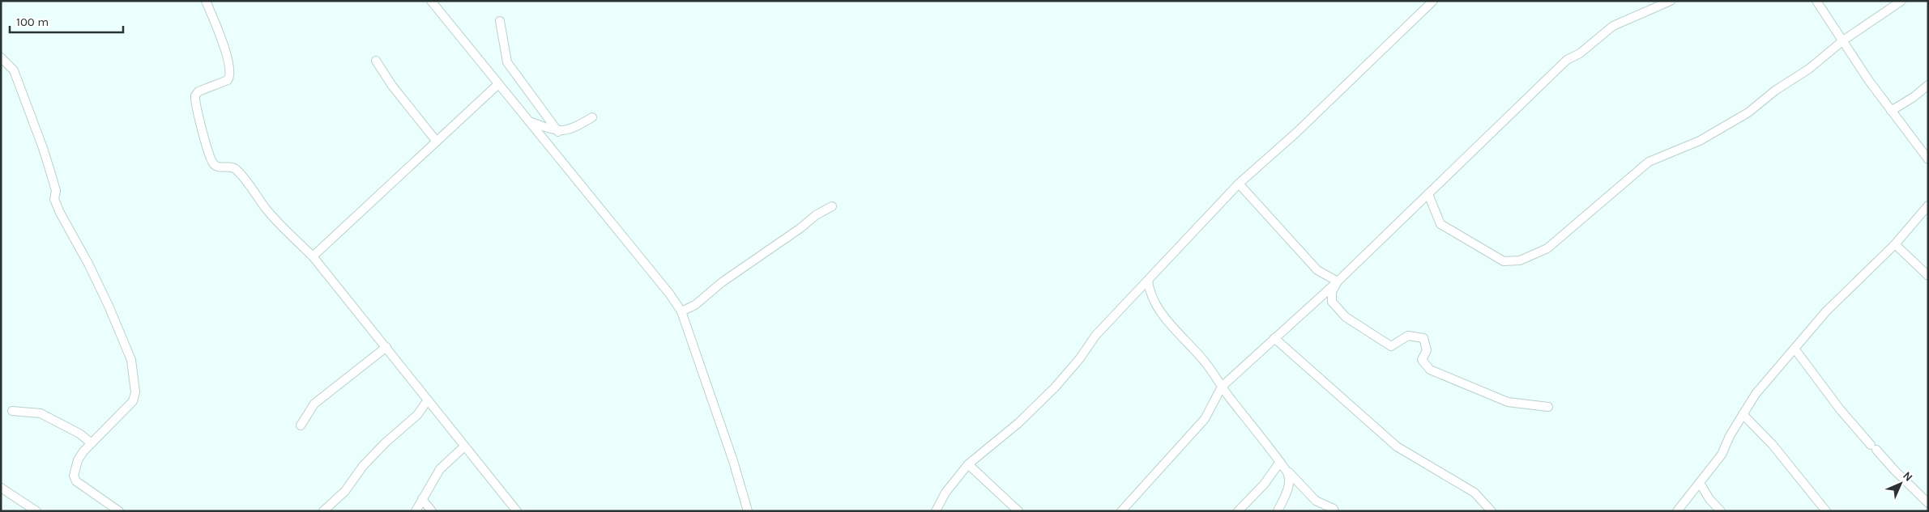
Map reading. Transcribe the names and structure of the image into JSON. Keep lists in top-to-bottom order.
{
  "scale_bar": "100 m",
  "north": "top right"
}
